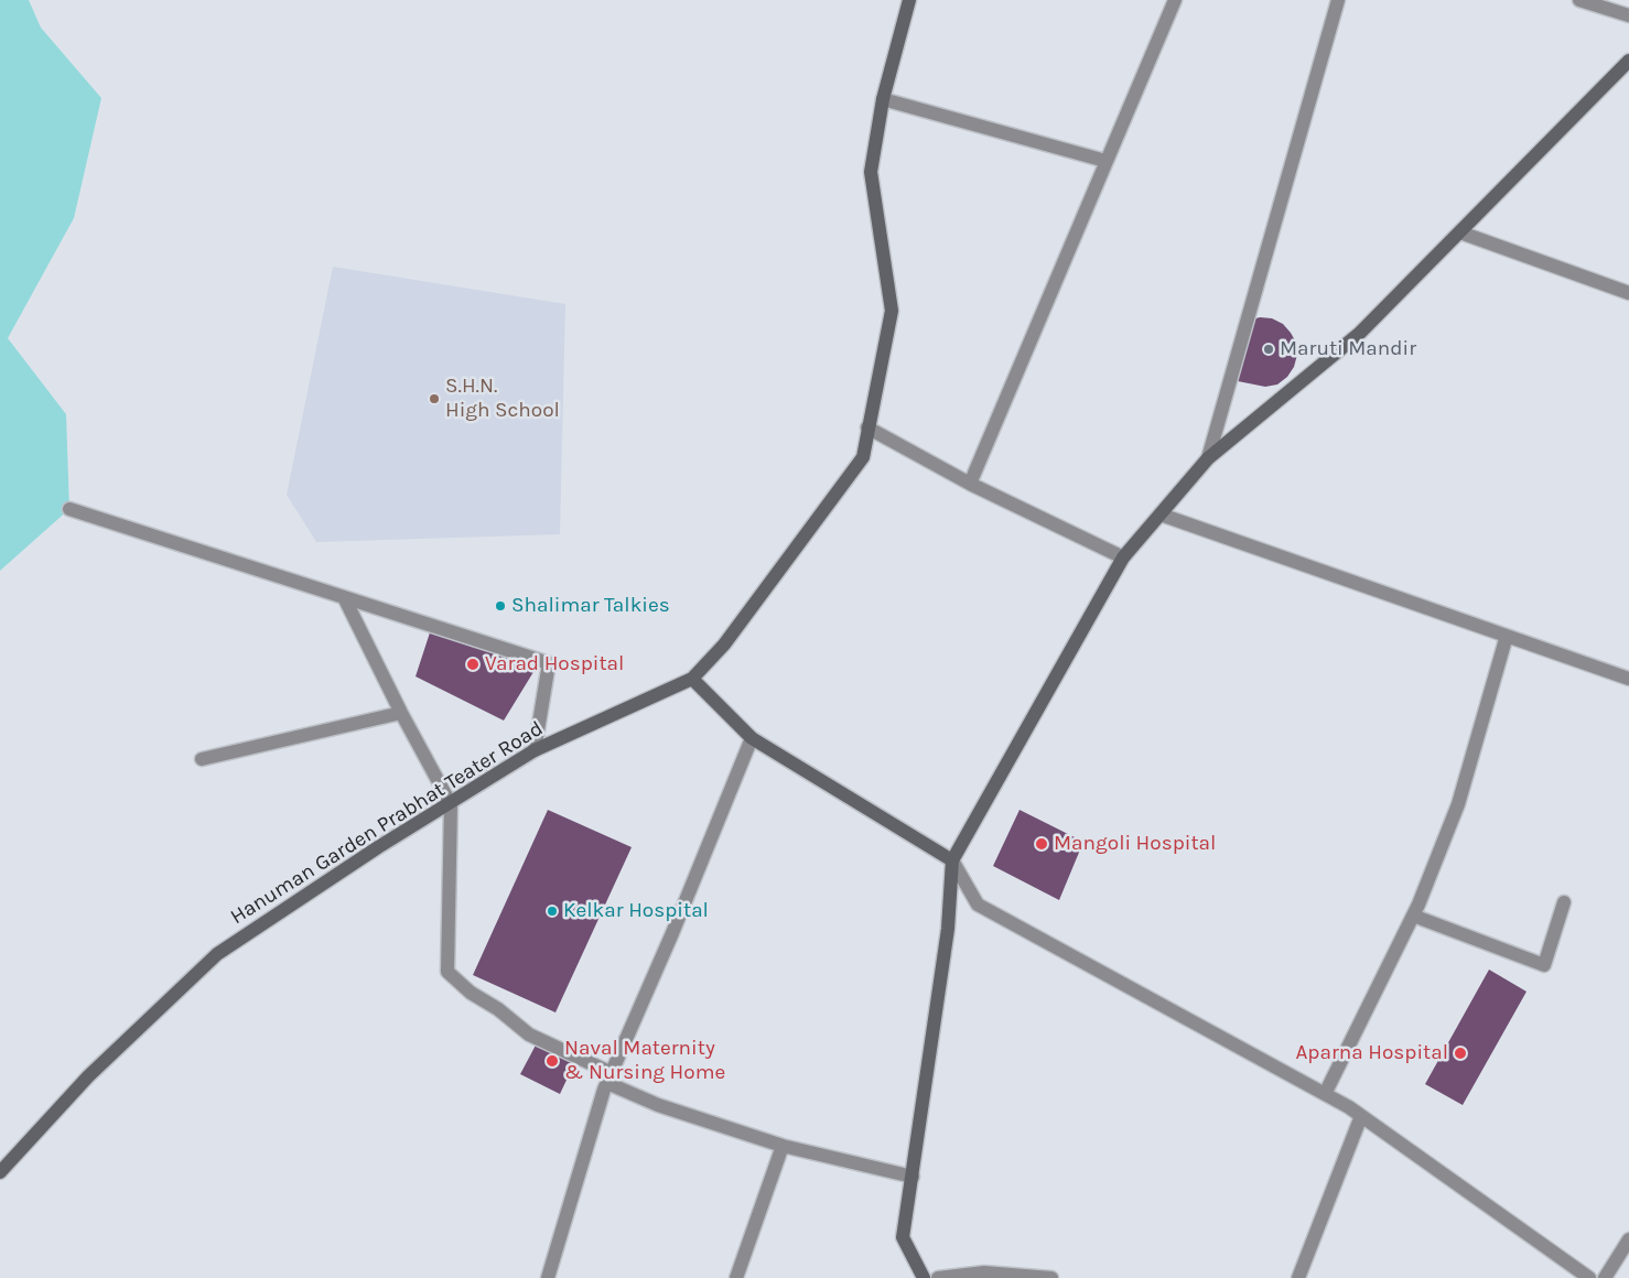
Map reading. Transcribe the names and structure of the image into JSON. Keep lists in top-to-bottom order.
{
  "streets": {
    "street": ["Hanuman Garden Prabhat Teater Road"]
  },
  "places": [
    "Maruti Mandir",
    "S.H.N. High School",
    "Shalimar Talkies",
    "Varad Hospital",
    "Mangoli Hospital",
    "Kelkar Hospital",
    "Aparna Hospital",
    "Naval Maternity & Nursing Home"
  ]
}
